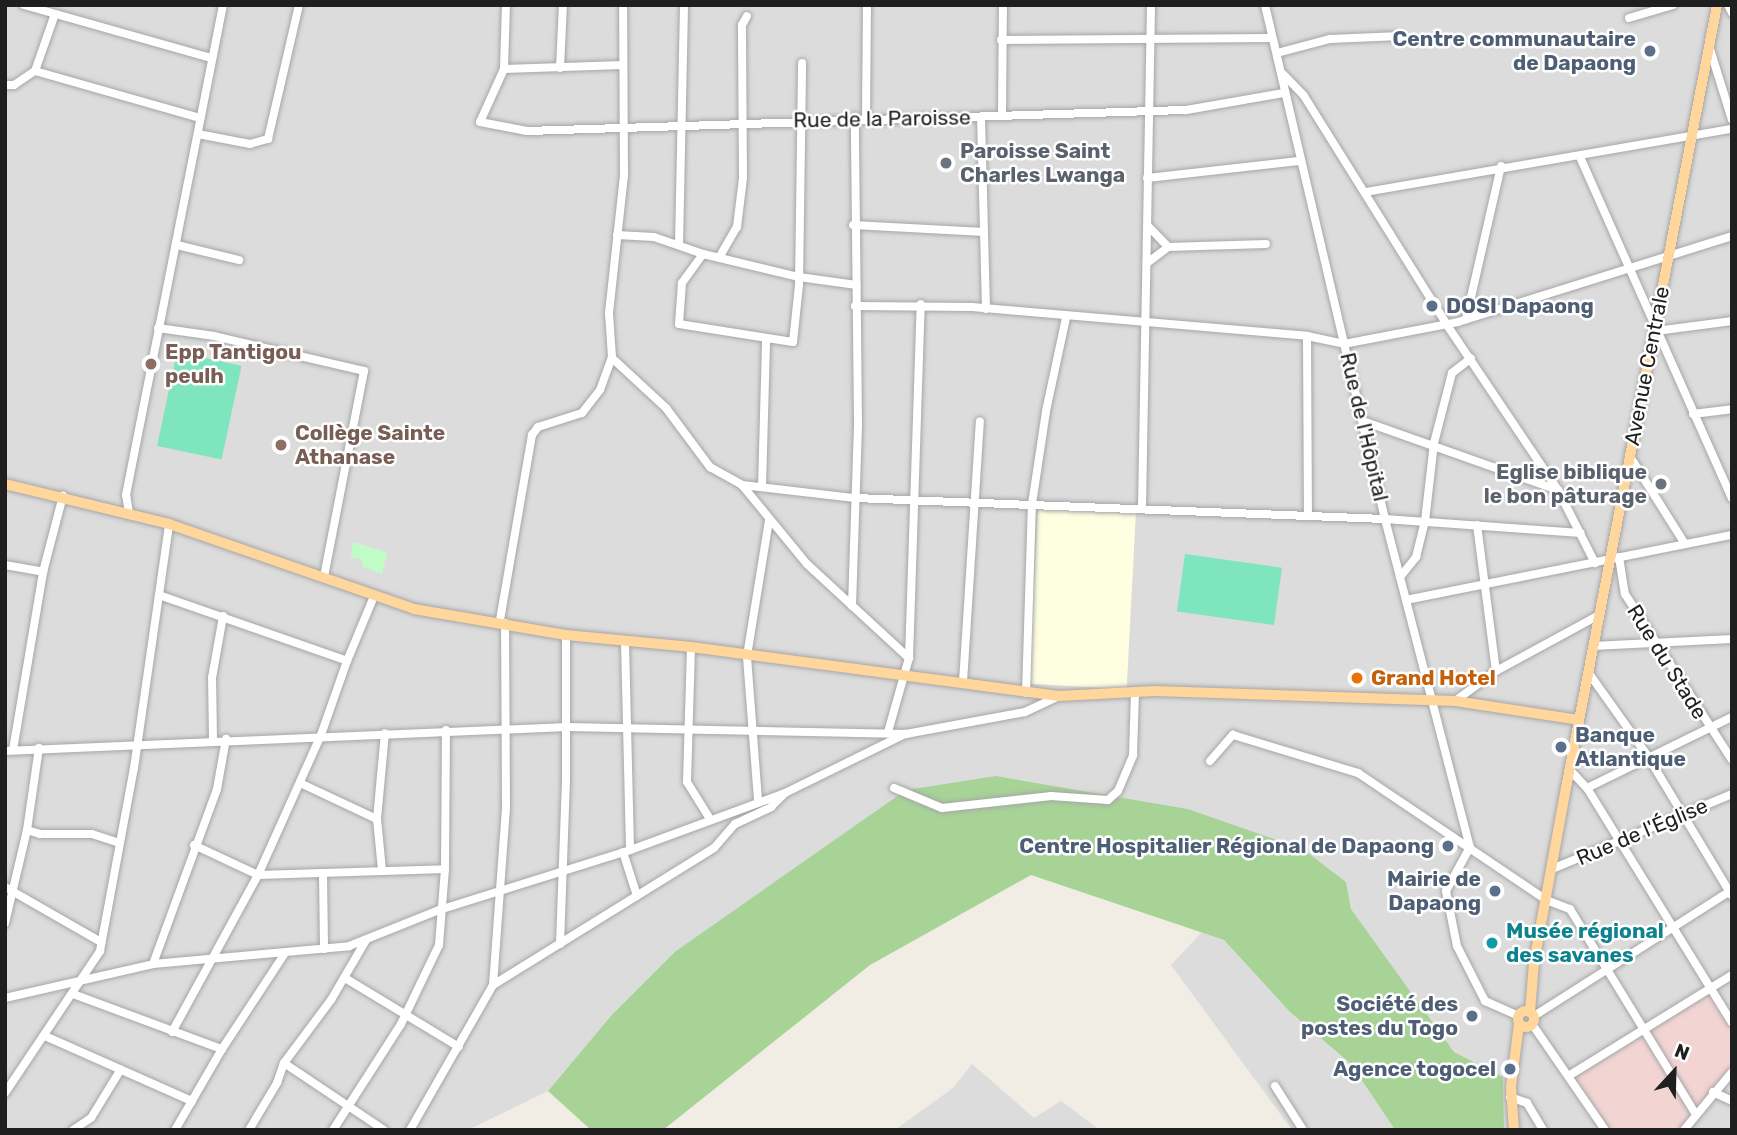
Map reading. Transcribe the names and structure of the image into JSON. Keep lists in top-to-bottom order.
{
  "streets": {
    "main road": ["Avenue Centrale"],
    "street": [
      "Rue de la Paroisse",
      "Rue de l'Hôpital",
      "Rue du Stade",
      "Rue de l'Église"
    ]
  },
  "crossings": [
    ["Rue de la Paroisse", "Rue de l'Hôpital"],
    ["Avenue Centrale", "Rue du Stade"],
    ["Avenue Centrale", "Rue de l'Église"]
  ],
  "places": [
    "Centre communautaire de Dapaong",
    "Paroisse Saint Charles Lwanga",
    "DOSI Dapaong",
    "Epp Tantigou peulh",
    "Collège Sainte Athanase",
    "Eglise biblique le bon pâturage",
    "Grand Hotel",
    "Banque Atlantique",
    "Centre Hospitalier Régional de Dapaong",
    "Mairie de Dapaong",
    "Musée régional des savanes",
    "Société des postes du Togo",
    "Agence togocel"
  ],
  "north": "top"
}
